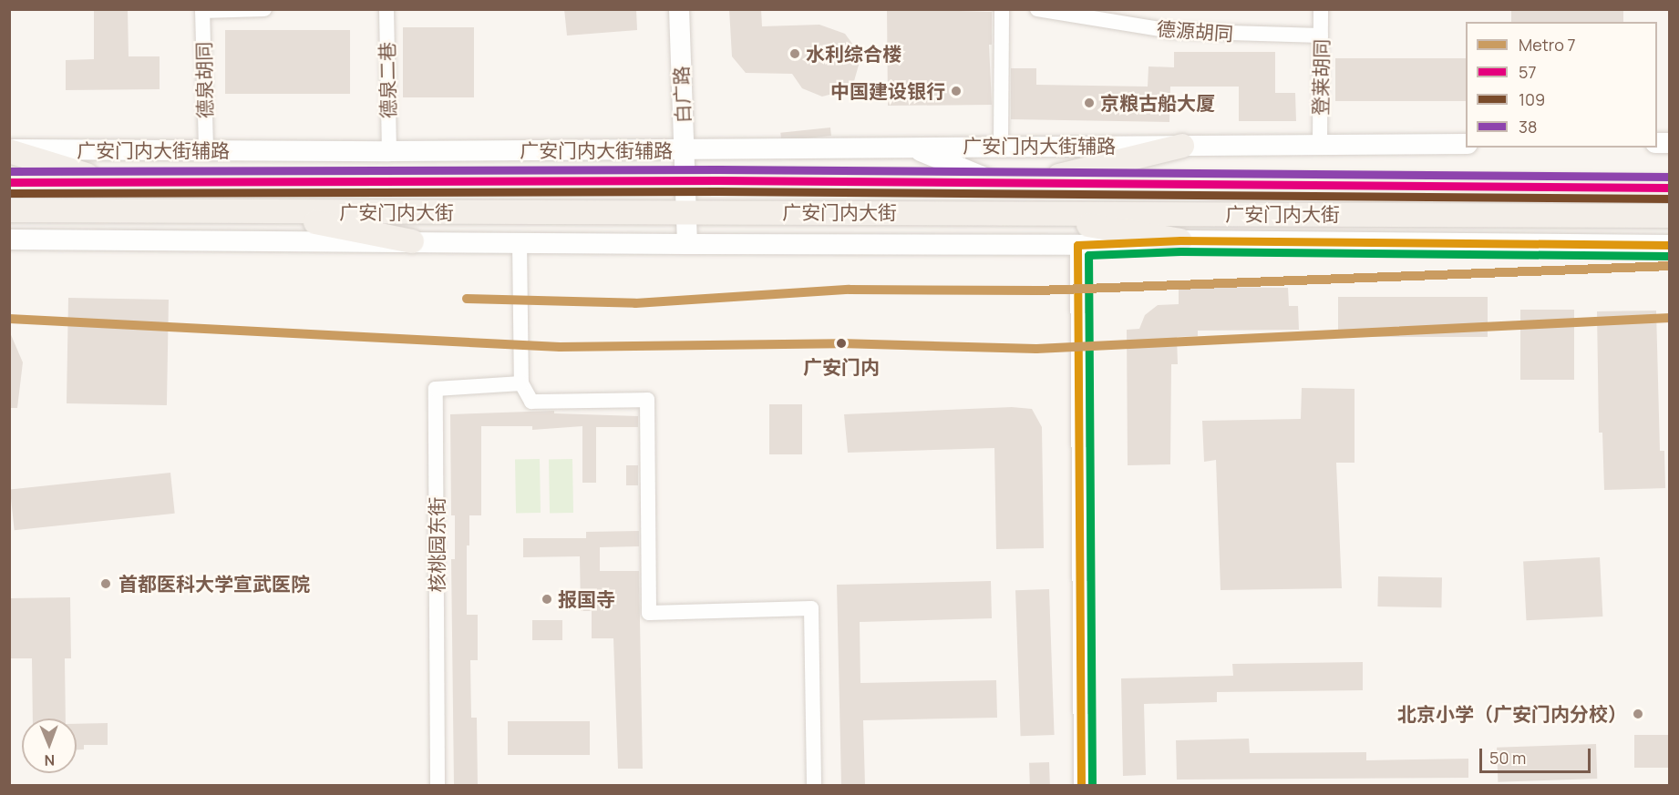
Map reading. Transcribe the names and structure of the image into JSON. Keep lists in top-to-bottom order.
{
  "streets": {
    "main road": ["广安门内大街"],
    "street": [
      "德源胡同",
      "登莱胡同",
      "德泉胡同",
      "德泉二巷",
      "白广路",
      "广安门内大街辅路",
      "核桃园东街"
    ]
  },
  "crossings": [
    ["德源胡同", "登莱胡同"],
    ["德泉胡同", "广安门内大街辅路"],
    ["德泉二巷", "广安门内大街辅路"],
    ["白广路", "广安门内大街辅路"],
    ["白广路", "广安门内大街"],
    ["广安门内大街辅路", "广安门内大街"]
  ],
  "places": [
    "水利综合楼",
    "中国建设银行",
    "京粮古船大厦",
    "广安门内",
    "首都医科大学宣武医院",
    "报国寺",
    "北京小学（广安门内分校）"
  ],
  "lines": [
    "transit line 38",
    "transit line 57",
    "transit line 109",
    "metro line 7"
  ],
  "legend": [
    "Metro 7",
    "57",
    "109",
    "38"
  ],
  "scale_bar": "50 m",
  "north": "bottom"
}
